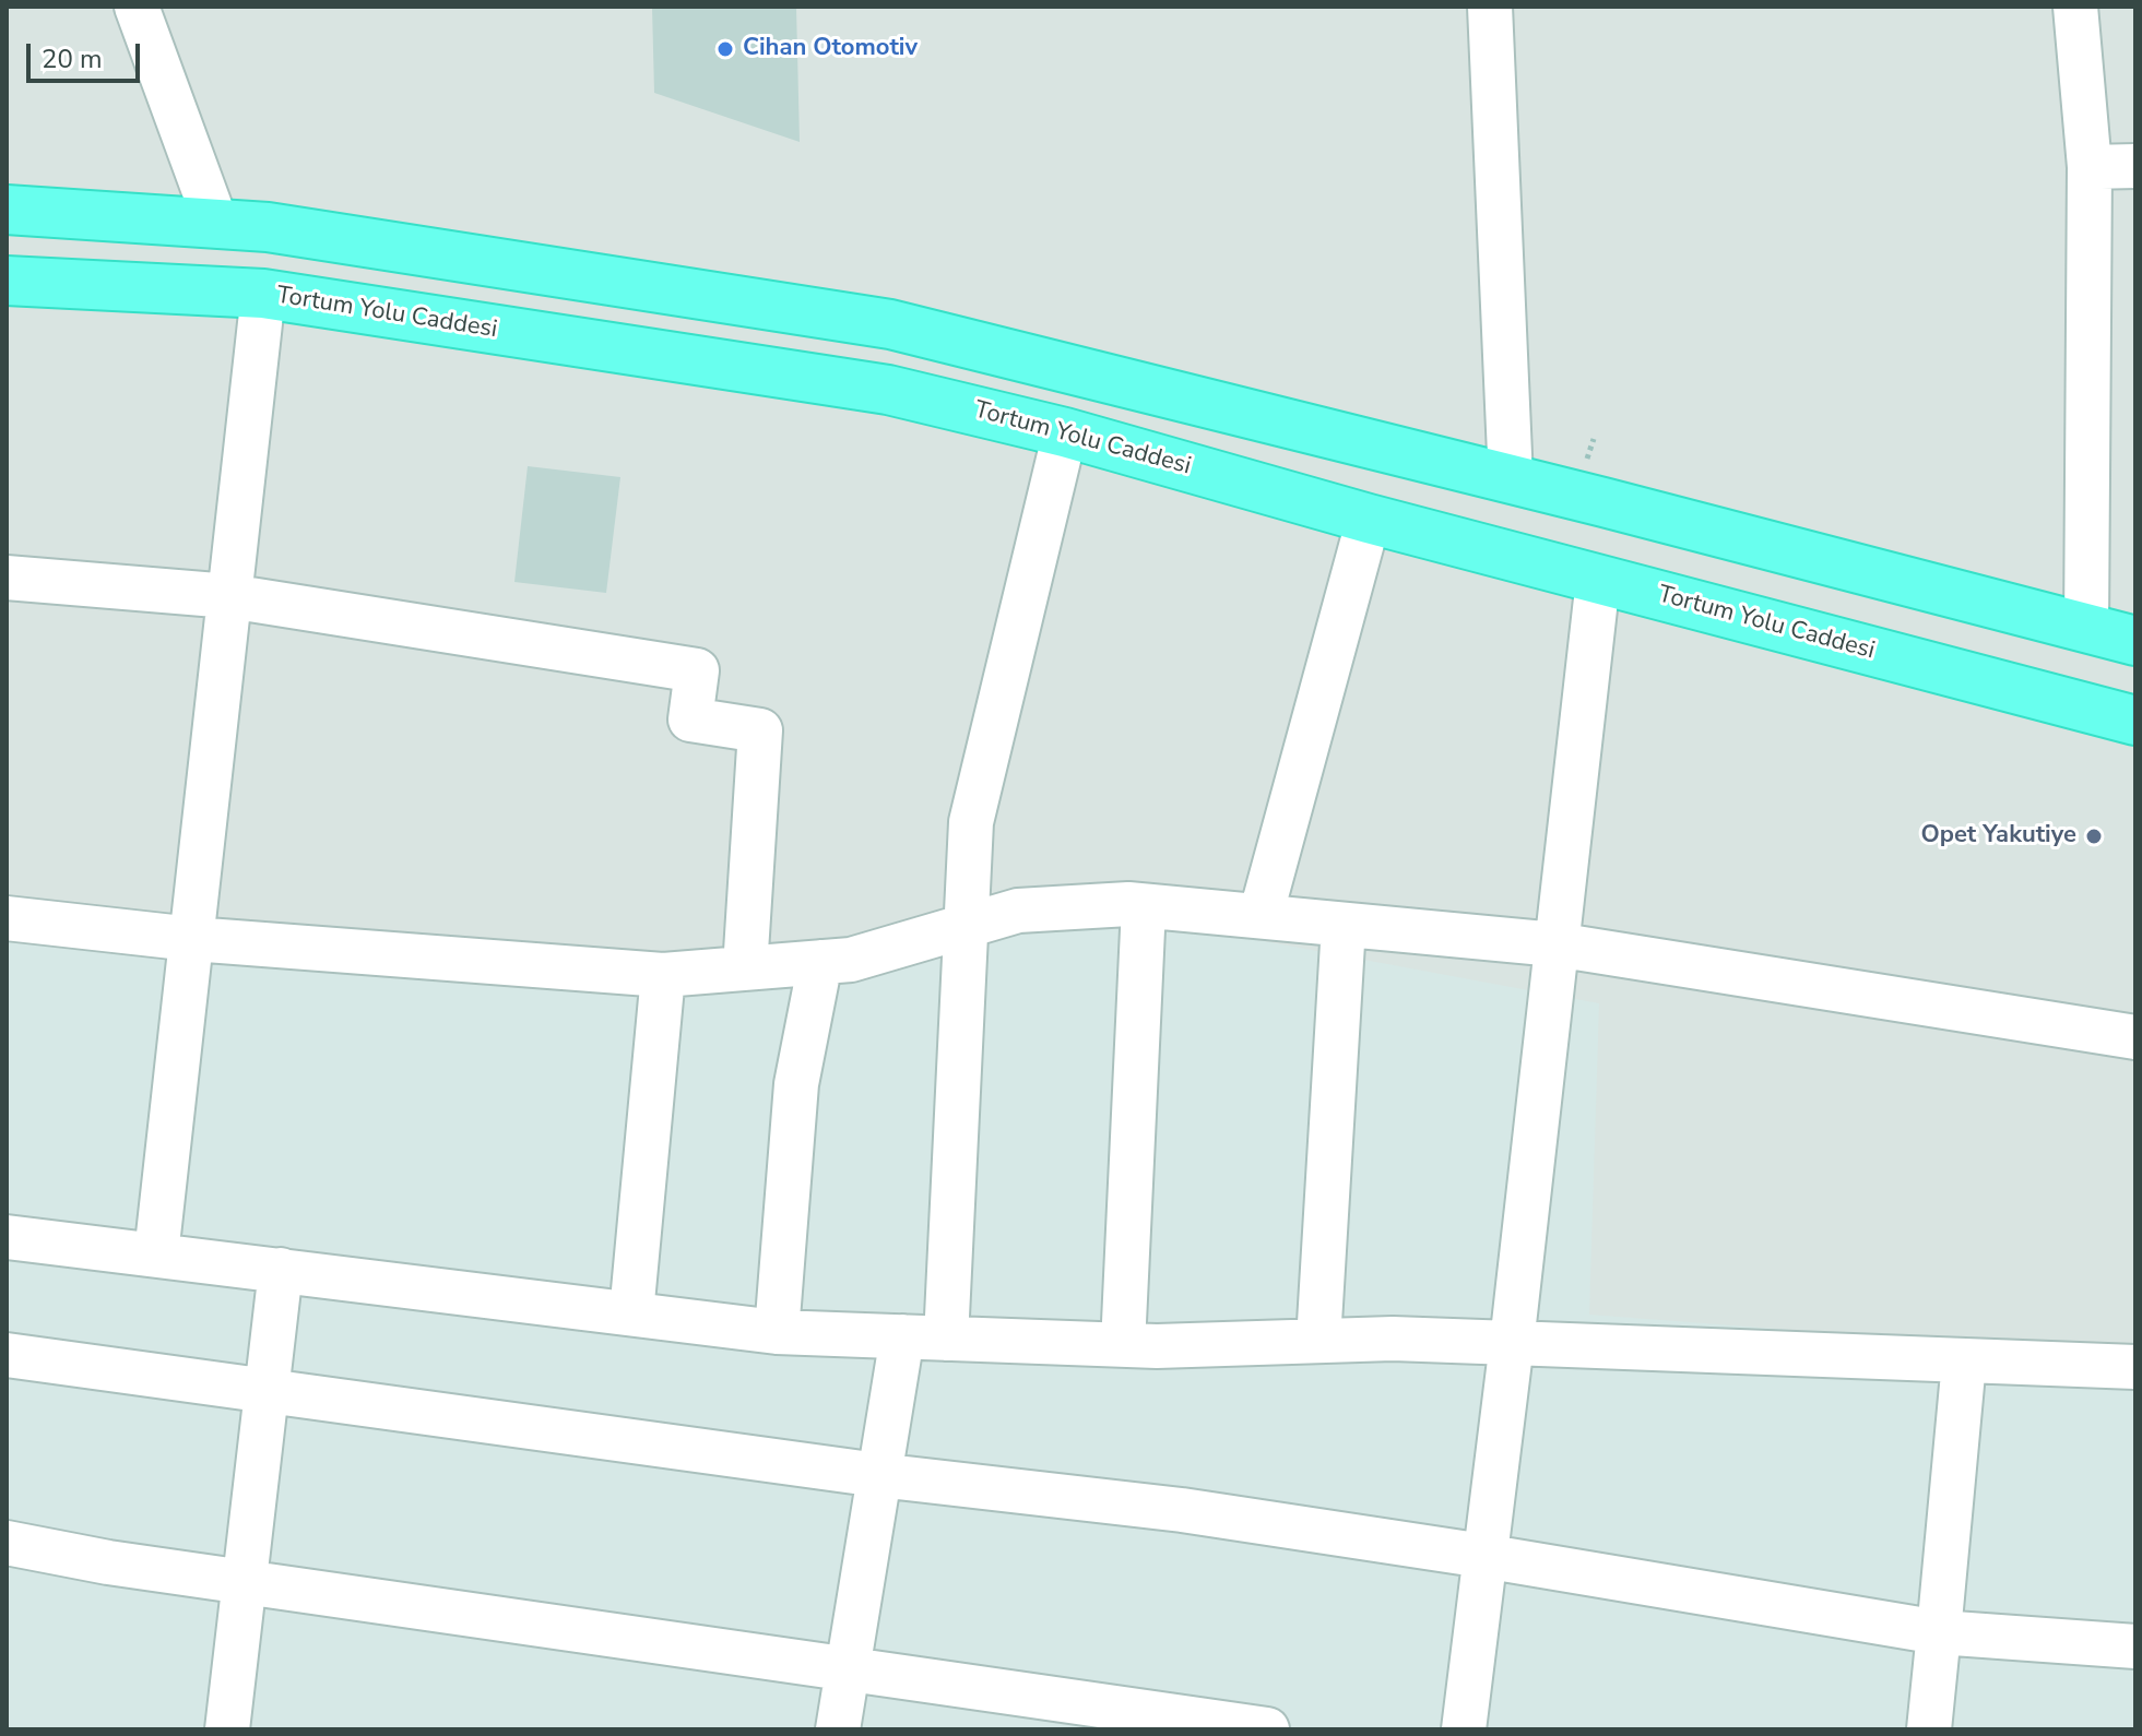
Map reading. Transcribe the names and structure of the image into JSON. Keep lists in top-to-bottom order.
{
  "streets": {
    "highway": ["Tortum Yolu Caddesi"]
  },
  "places": ["Cihan Otomotiv", "Opet Yakutiye"],
  "scale_bar": "20 m"
}
